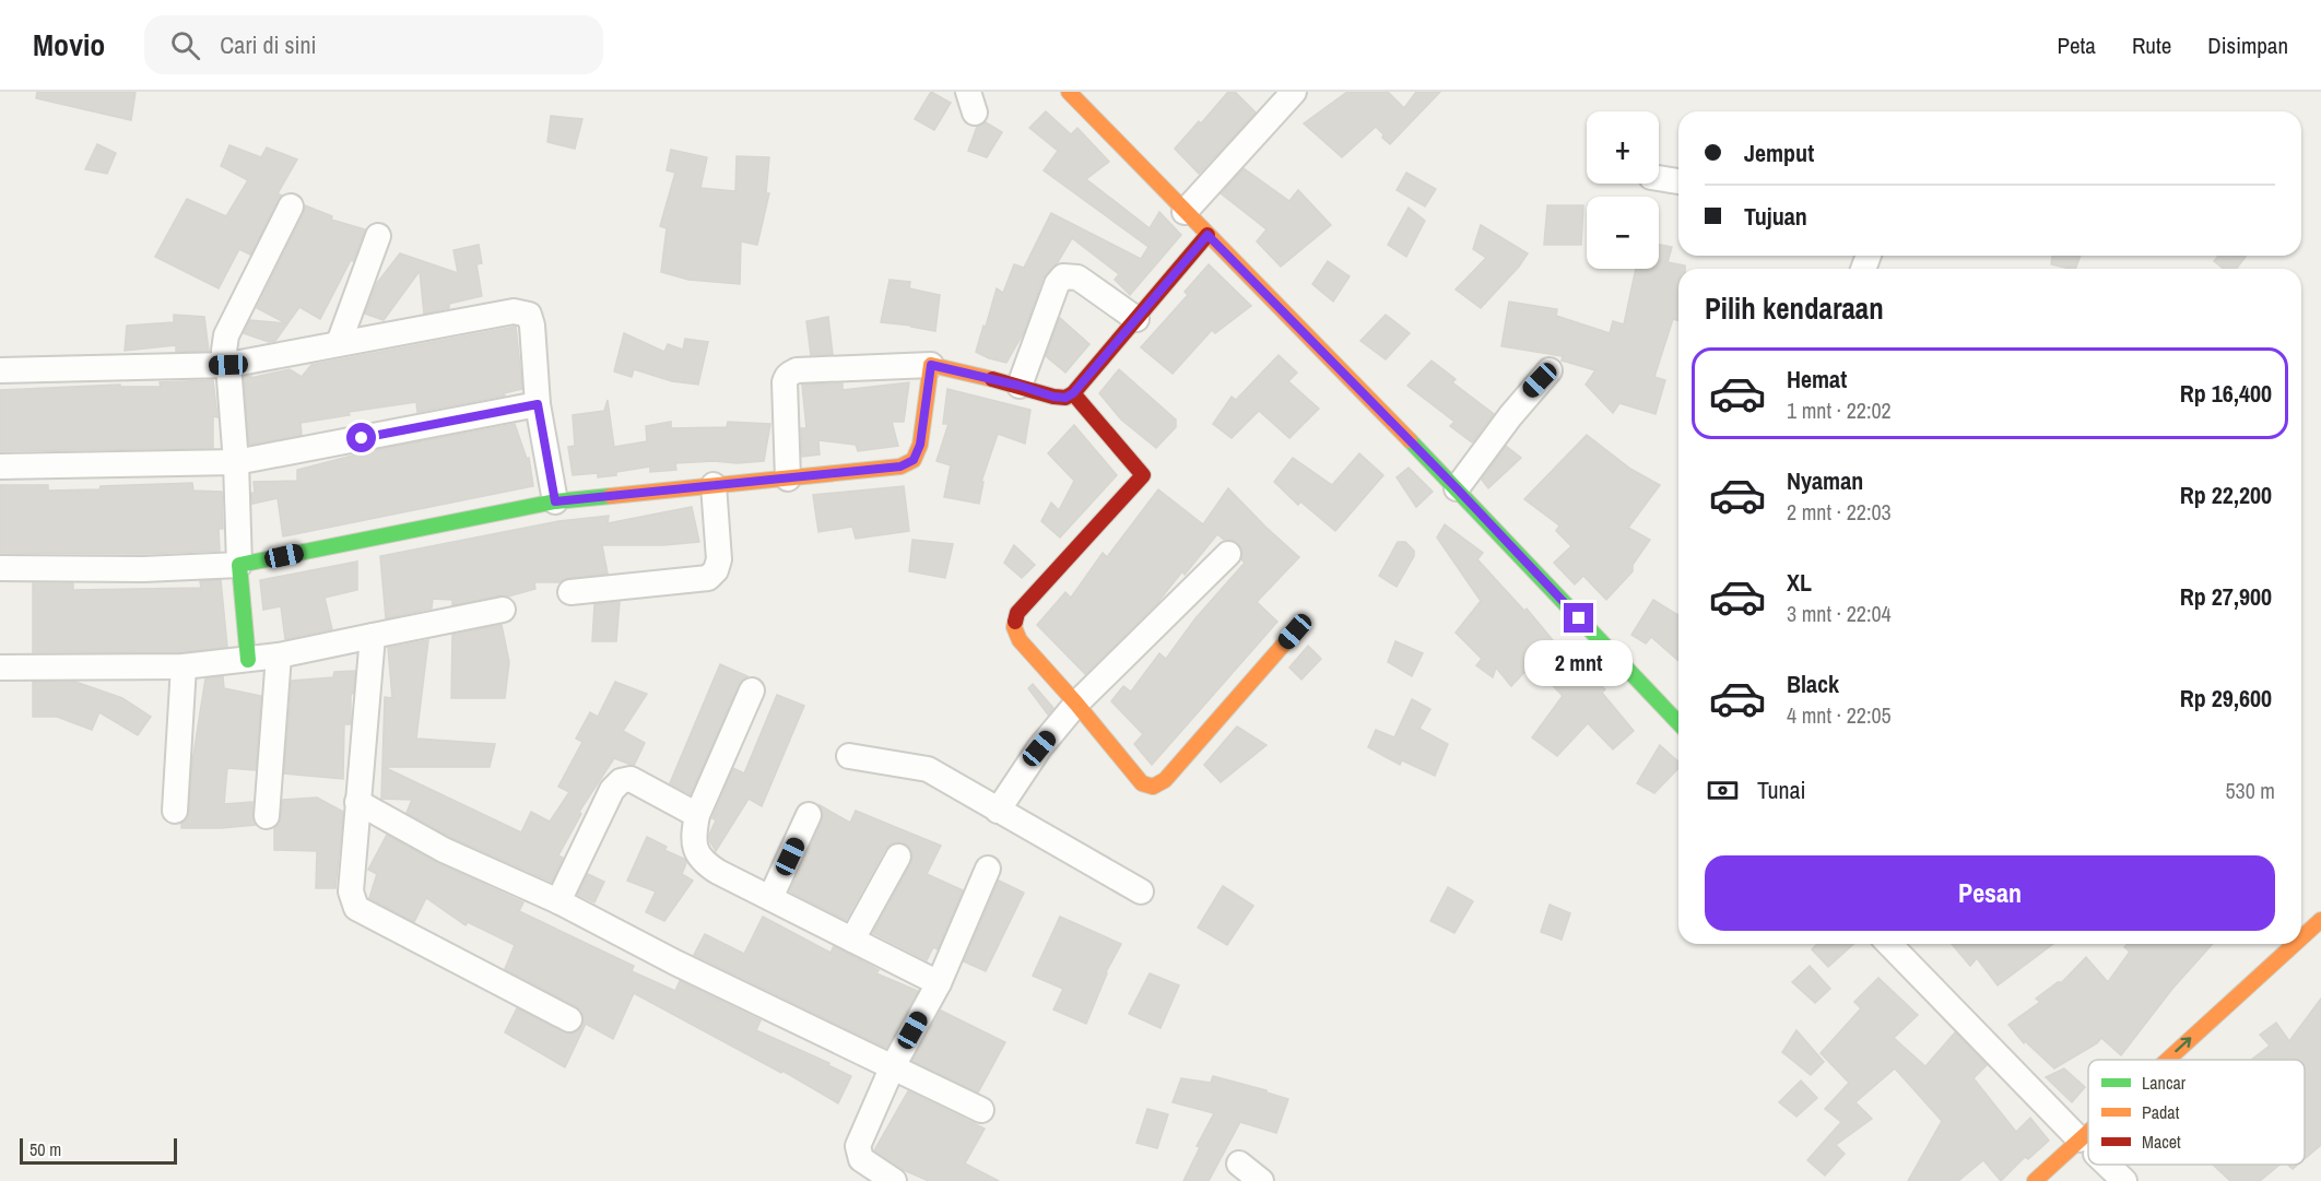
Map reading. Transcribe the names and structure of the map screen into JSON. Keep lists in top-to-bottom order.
{
  "legend": ["Lancar", "Padat", "Macet"],
  "scale_bar": "50 m",
  "page": {
    "header": "Movio",
    "search": "Cari di sini",
    "nav": ["Peta", "Rute", "Disimpan"],
    "map_buttons": ["+", "−"],
    "banner": ["Jemput", "Tujuan"],
    "heading": "Pilih kendaraan",
    "list": [
      {
        "name": "Hemat",
        "note": "1 mnt · 22:02",
        "value": "Rp 16,400"
      },
      {
        "name": "Nyaman",
        "note": "2 mnt · 22:03",
        "value": "Rp 22,200"
      },
      {
        "name": "XL",
        "note": "3 mnt · 22:04",
        "value": "Rp 27,900"
      },
      {
        "name": "Black",
        "note": "4 mnt · 22:05",
        "value": "Rp 29,600"
      }
    ],
    "bubble": "2 mnt",
    "pay": ["Tunai", "530 m"],
    "buttons": "Pesan",
    "scale": "50 m"
  }
}
